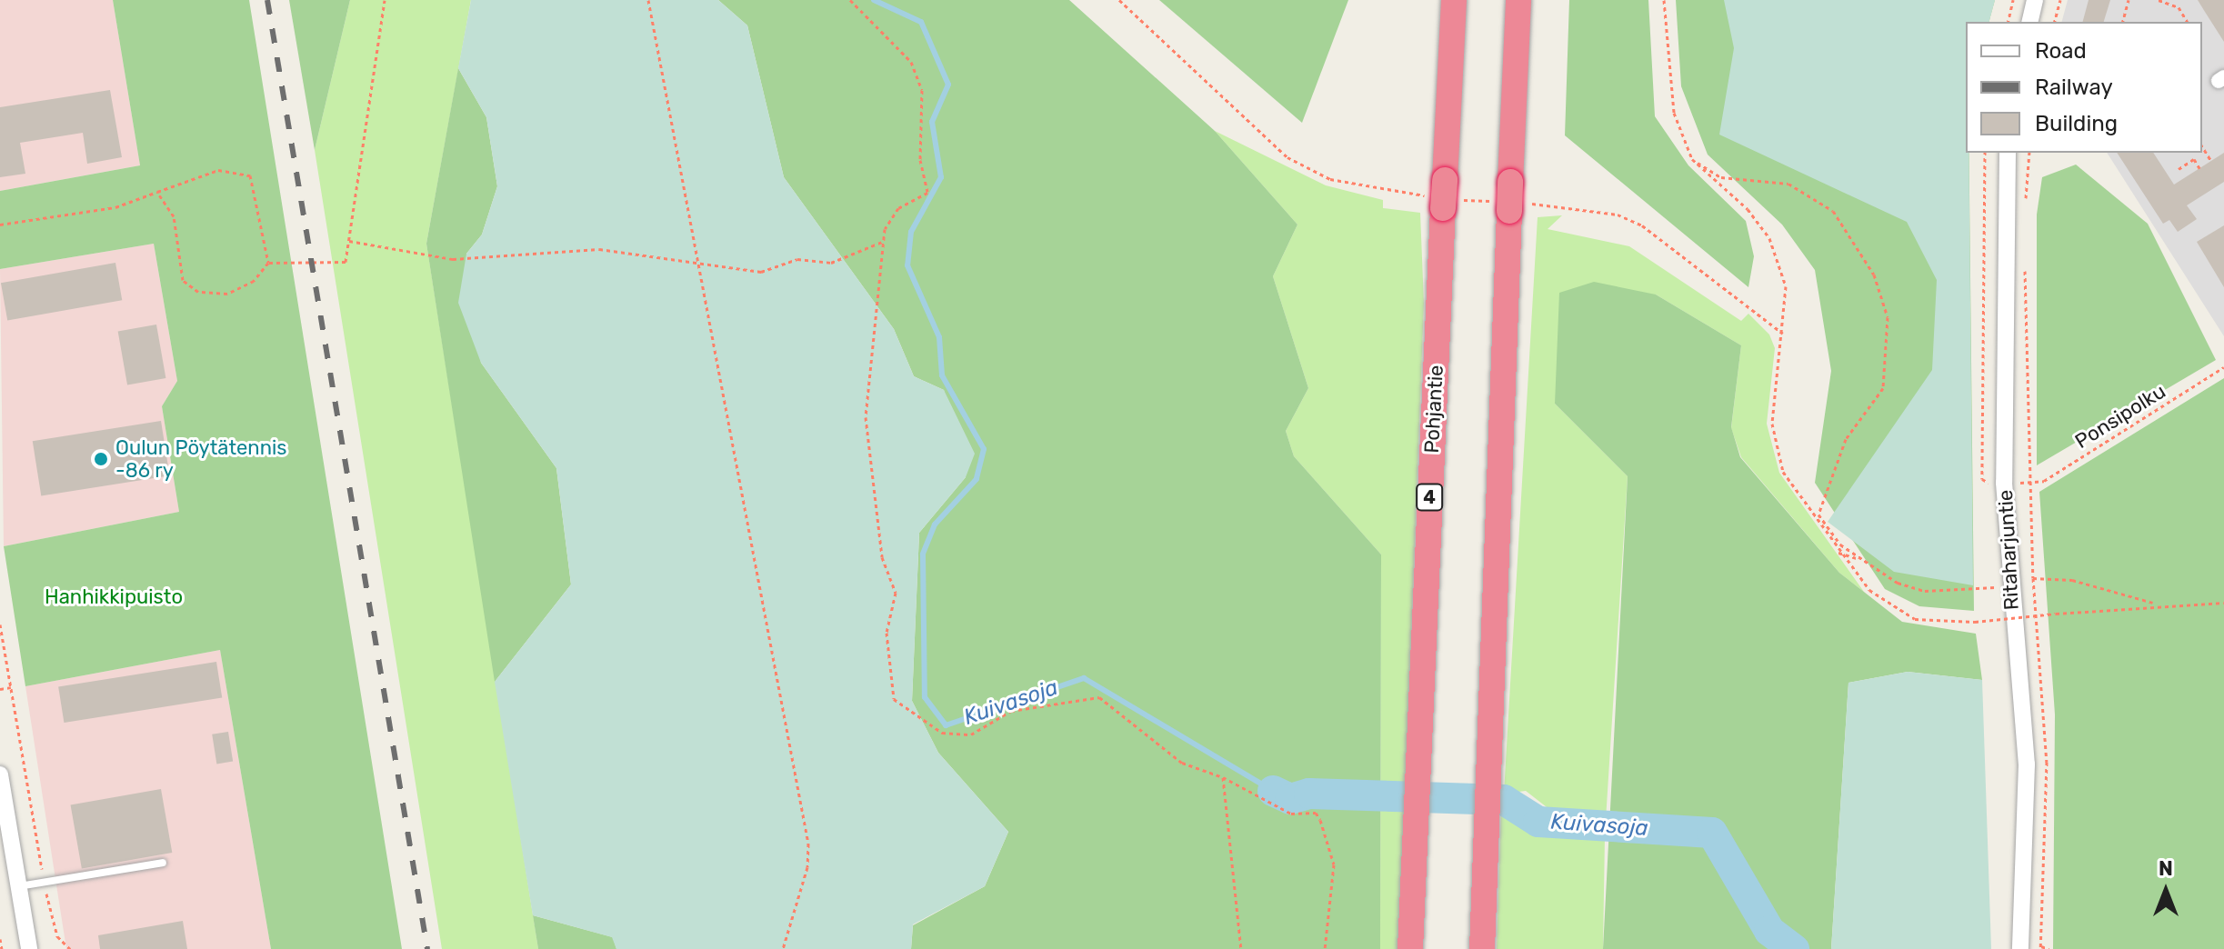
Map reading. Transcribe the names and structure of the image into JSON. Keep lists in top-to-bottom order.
{
  "streets": {
    "highway": ["Pohjantie", "4"],
    "street": ["Ritaharjuntie"],
    "path": ["Ponsipolku"]
  },
  "water": ["Kuivasoja"],
  "parks": ["Hanhikkipuisto"],
  "places": ["Oulun Pöytätennis -86 ry"],
  "legend": ["Road", "Railway", "Building"],
  "north": "top"
}
